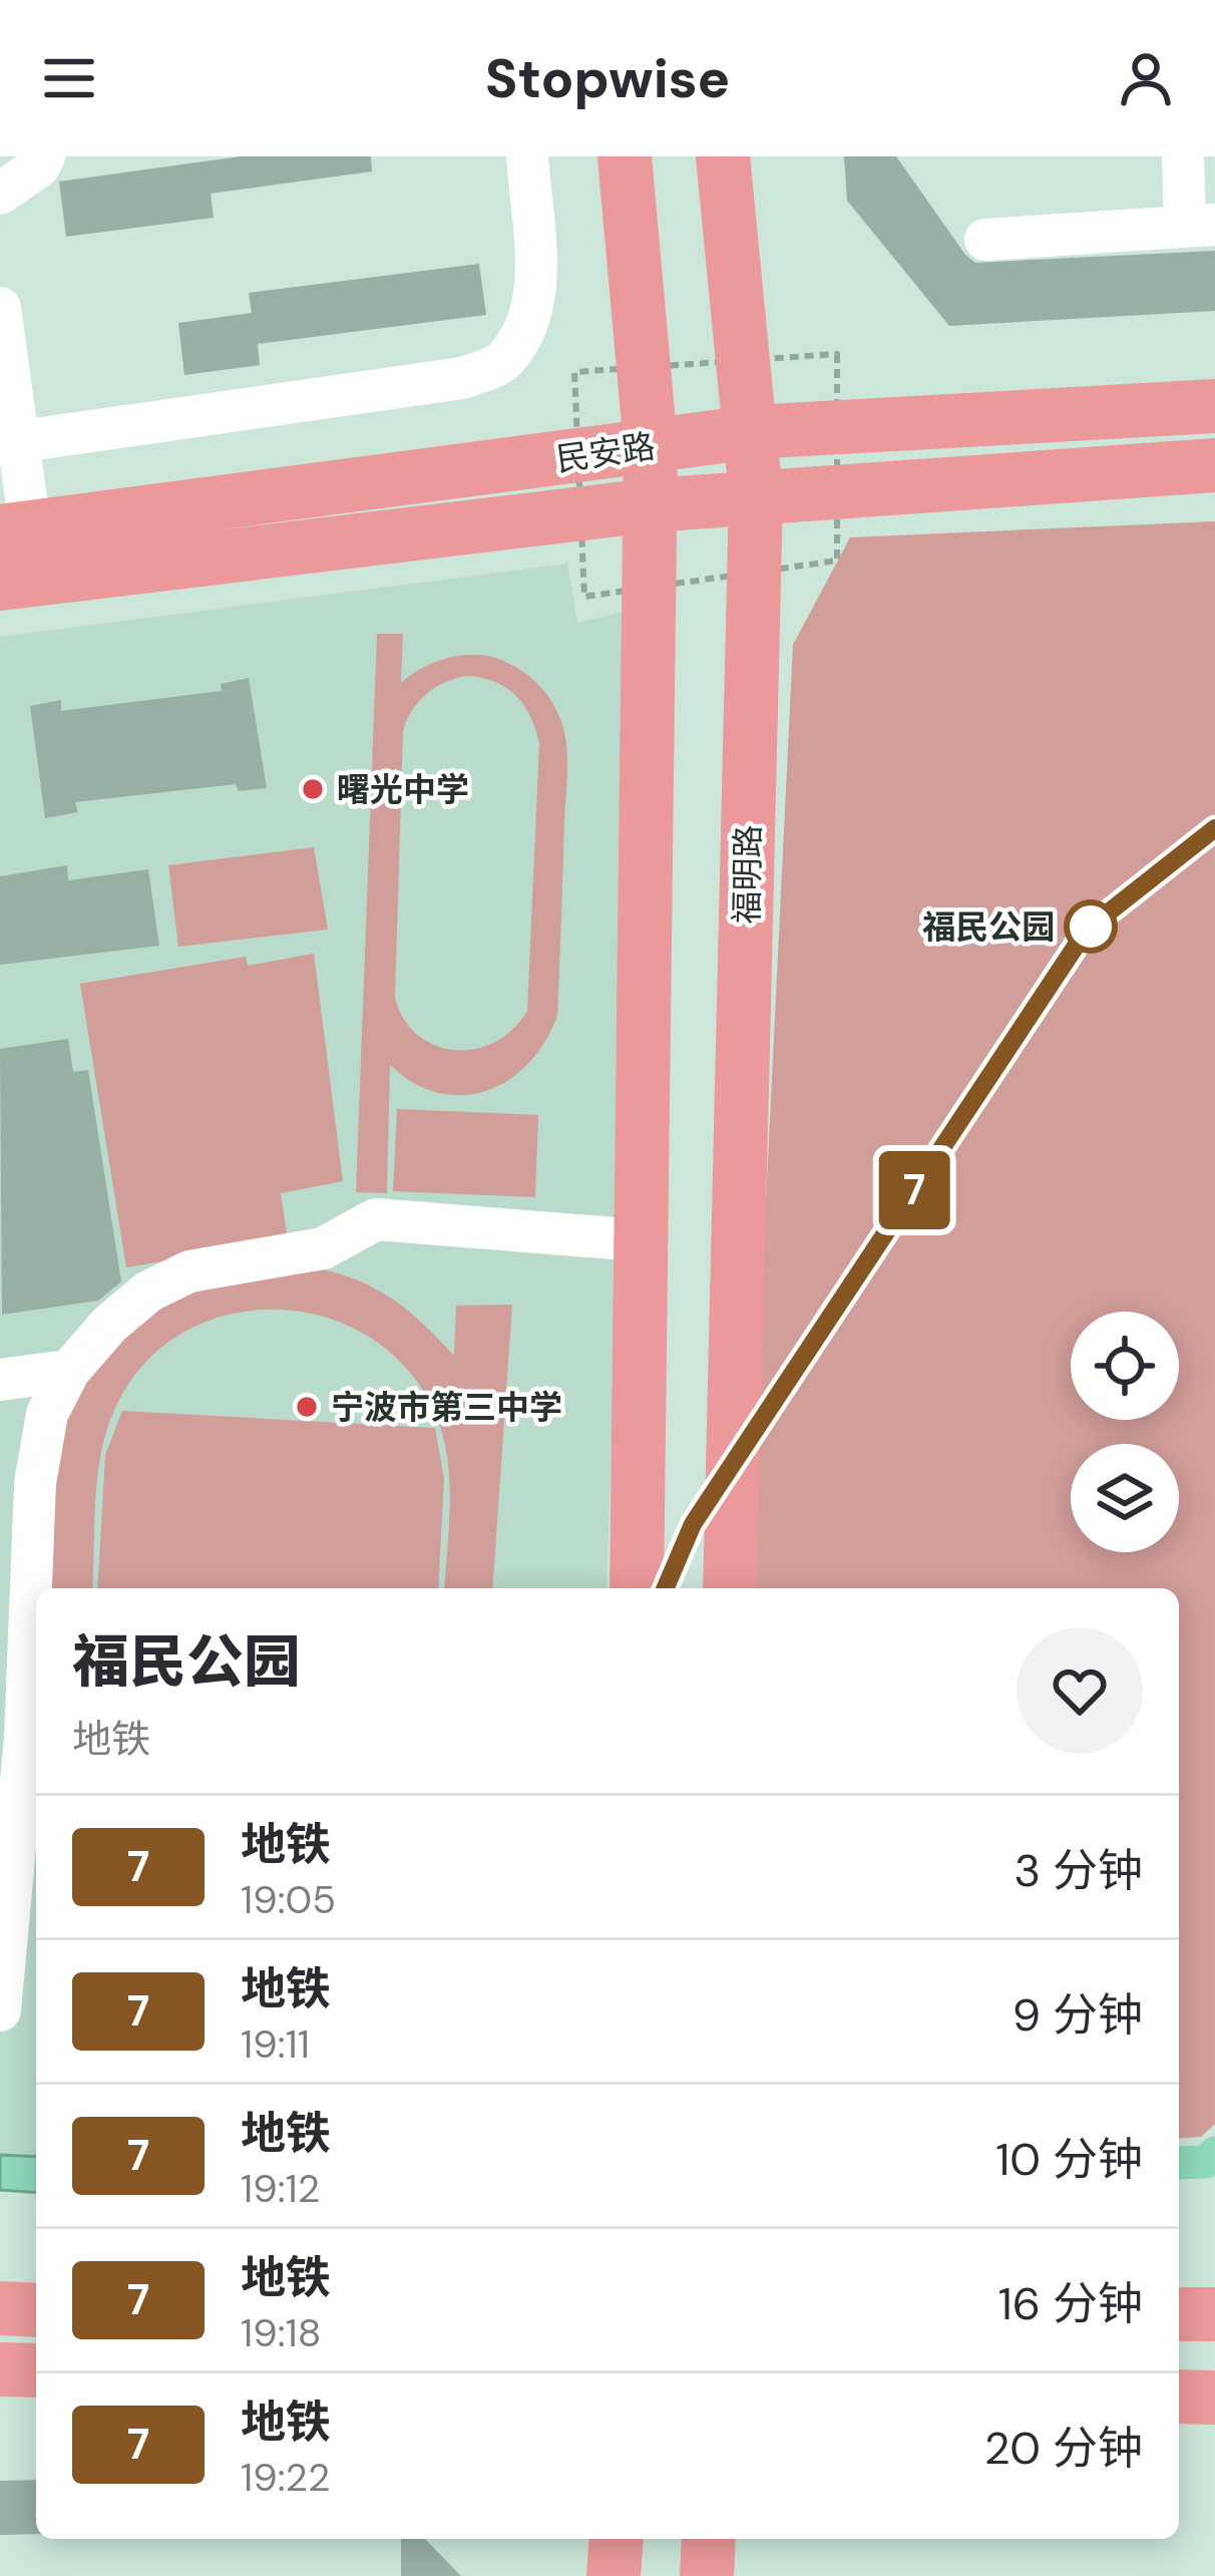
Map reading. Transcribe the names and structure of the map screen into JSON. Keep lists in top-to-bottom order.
{
  "streets": {
    "main road": ["民安路", "福明路"]
  },
  "crossings": [
    ["民安路", "福明路"]
  ],
  "places": ["曙光中学", "福民公园", "宁波市第三中学"],
  "lines": ["metro line 7"],
  "page": {
    "header": "Stopwise",
    "on_map": "7",
    "heading": ["福民公园", "地铁"],
    "list": [
      {
        "mark": "7",
        "name": "地铁",
        "note": "19:05",
        "value": "3 分钟"
      },
      {
        "mark": "7",
        "name": "地铁",
        "note": "19:11",
        "value": "9 分钟"
      },
      {
        "mark": "7",
        "name": "地铁",
        "note": "19:12",
        "value": "10 分钟"
      },
      {
        "mark": "7",
        "name": "地铁",
        "note": "19:18",
        "value": "16 分钟"
      },
      {
        "mark": "7",
        "name": "地铁",
        "note": "19:22",
        "value": "20 分钟"
      }
    ]
  }
}
